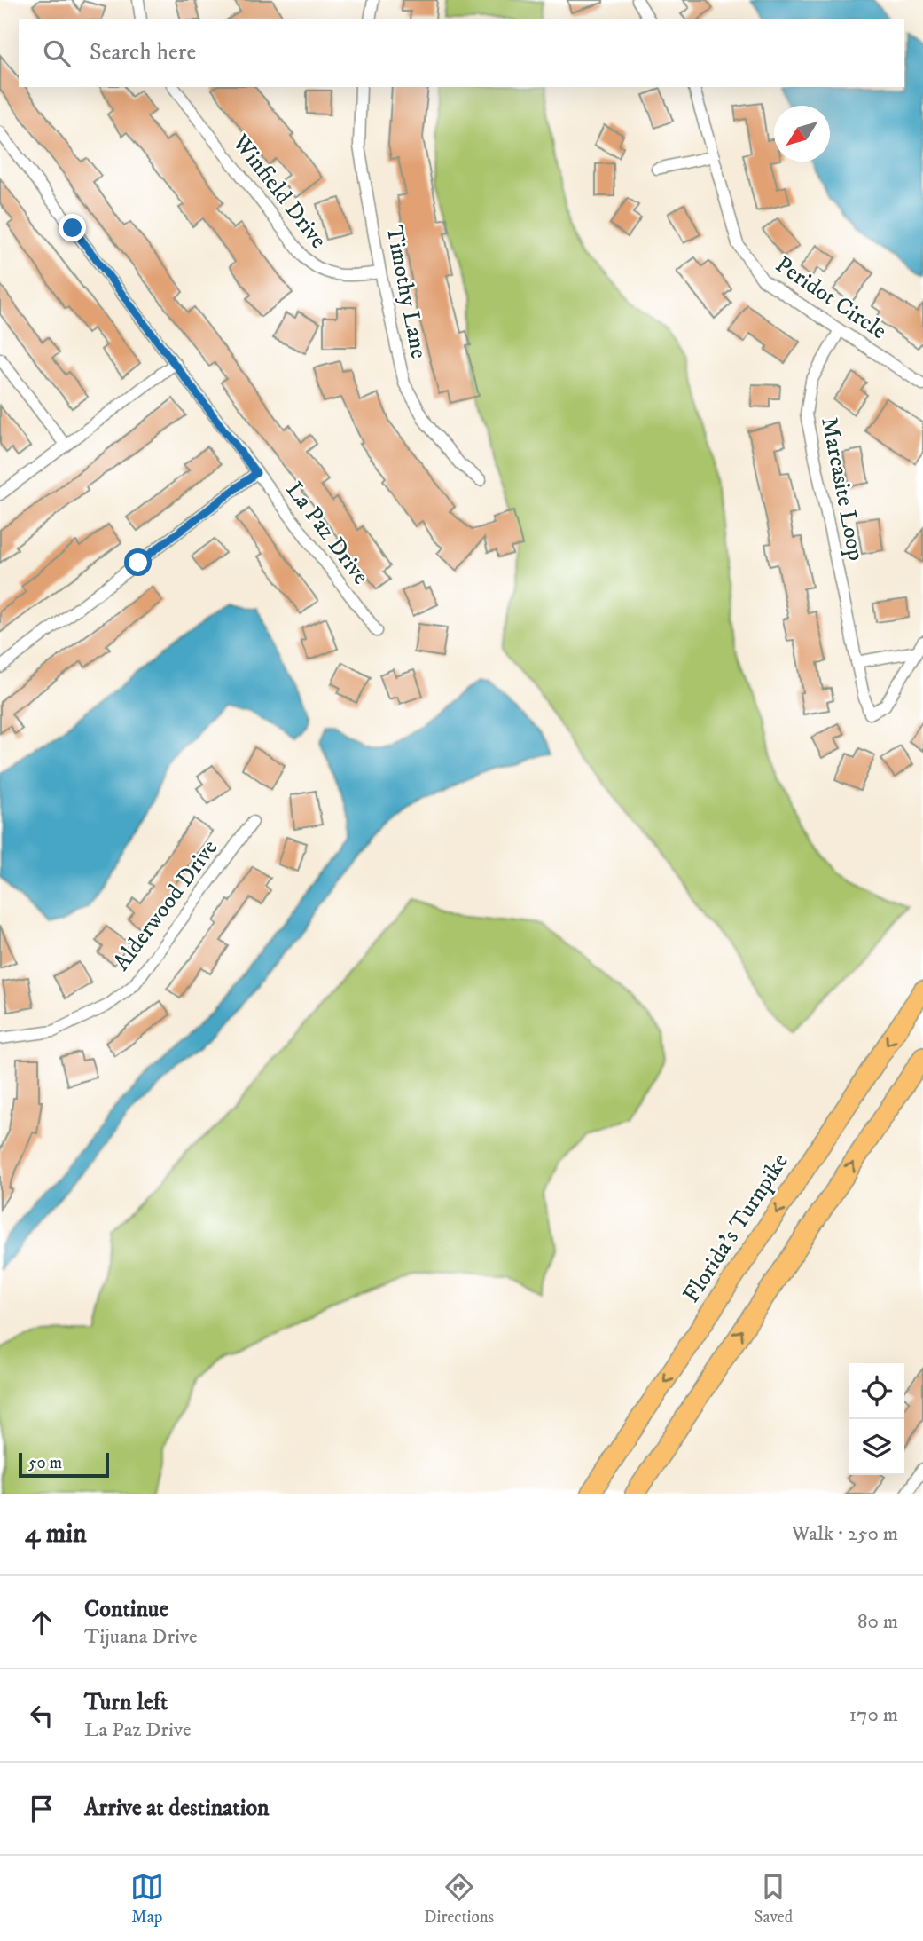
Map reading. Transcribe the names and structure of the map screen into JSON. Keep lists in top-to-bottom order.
{
  "streets": {
    "highway": ["Florida's Turnpike"],
    "street": [
      "Winfield Drive",
      "Timothy Lane",
      "Peridot Circle",
      "Marcasite Loop",
      "La Paz Drive",
      "Alderwood Drive"
    ]
  },
  "crossings": [
    ["Winfield Drive", "Timothy Lane"],
    ["Peridot Circle", "Marcasite Loop"]
  ],
  "scale_bar": "50 m",
  "north": "bottom left",
  "page": {
    "search": "Search here",
    "scale": "50 m",
    "heading": ["4 min", "Walk · 250 m"],
    "list": [
      ["Continue", "Tijuana Drive", "80 m"],
      ["Turn left", "La Paz Drive", "170 m"],
      "Arrive at destination"
    ],
    "nav": ["Map", "Directions", "Saved"]
  }
}
